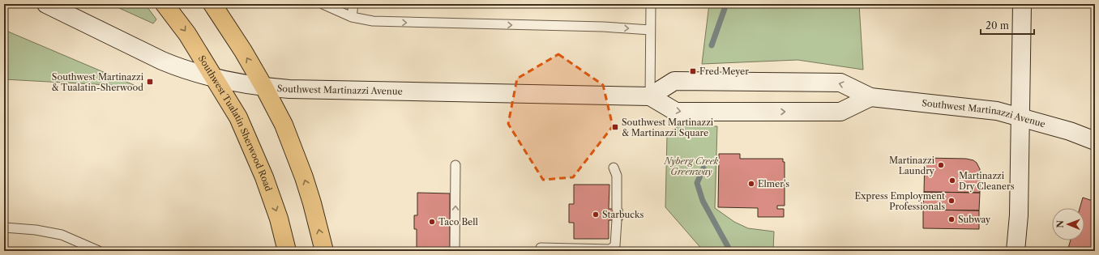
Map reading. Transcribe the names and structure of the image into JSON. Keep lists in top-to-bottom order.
{
  "streets": {
    "highway": ["Southwest Tualatin Sherwood Road"],
    "street": ["Southwest Martinazzi Avenue"]
  },
  "crossings": [
    ["Southwest Martinazzi Avenue", "Southwest Tualatin Sherwood Road"]
  ],
  "parks": ["Nyberg Creek Greenway"],
  "places": {
    "transit": ["Fred Meyer", "Southwest Martinazzi & Tualatin-Sherwood", "Southwest Martinazzi & Martinazzi Square"],
    "other": [
      "Martinazzi Laundry",
      "Martinazzi Dry Cleaners",
      "Elmer's",
      "Express Employment Professionals",
      "Starbucks",
      "Subway",
      "Taco Bell"
    ]
  },
  "scale_bar": "20 m",
  "north": "left"
}
